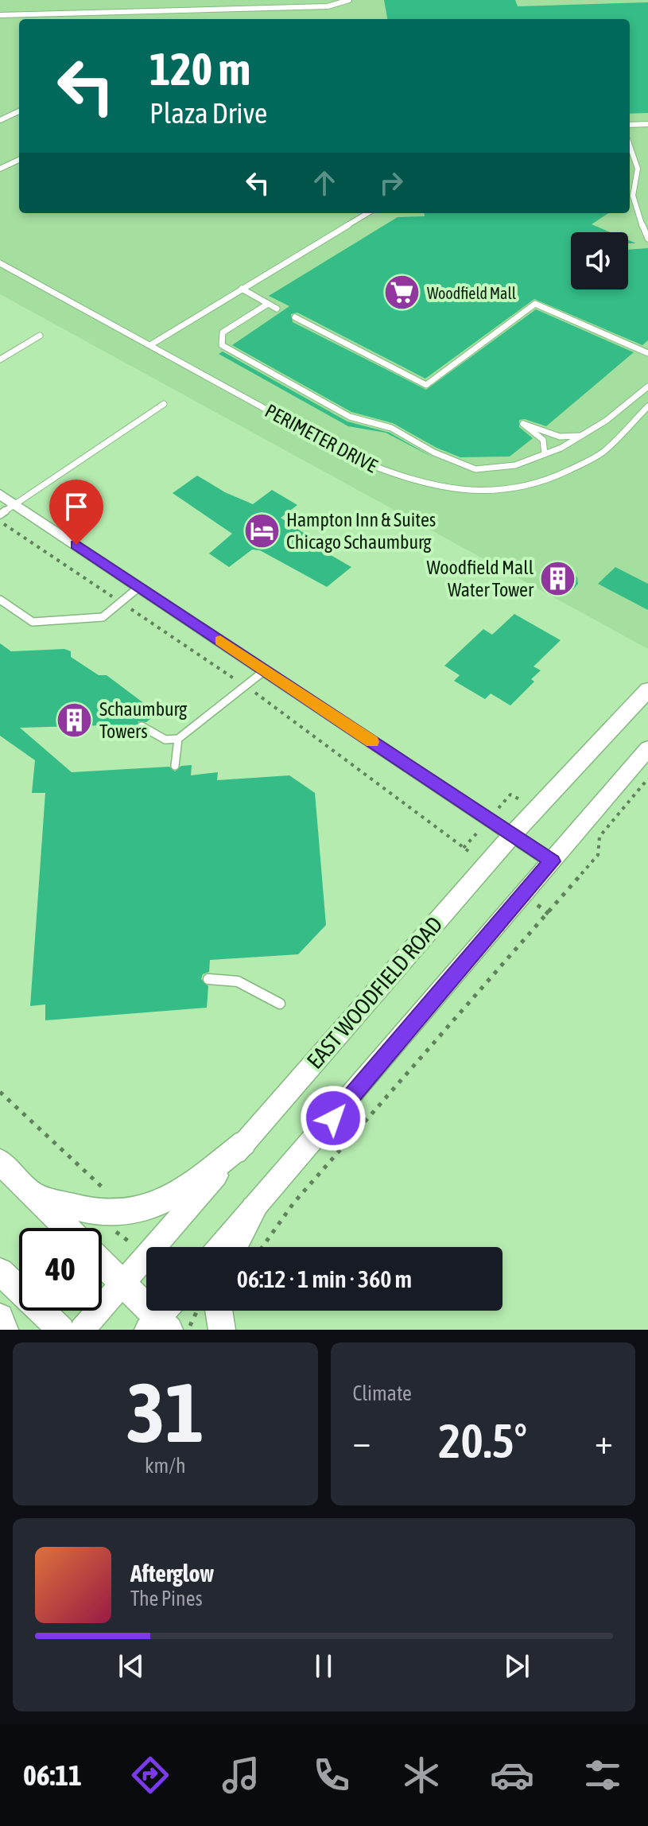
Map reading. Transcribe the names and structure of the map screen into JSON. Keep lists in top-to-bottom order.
{
  "streets": {
    "street": ["EAST WOODFIELD ROAD"],
    "lane": ["PERIMETER DRIVE"]
  },
  "places": {
    "supermarket": ["Woodfield Mall"],
    "hotel": ["Hampton Inn & Suites Chicago Schaumburg"],
    "building": ["Woodfield Mall Water Tower", "Schaumburg Towers"]
  },
  "page": {
    "turn": ["120 m", "Plaza Drive"],
    "limit": "40",
    "trip": "06:12 · 1 min · 360 m",
    "tile": [
      ["31", "km/h"],
      "Climate"
    ],
    "heat": ["−", "20.5°", "+"],
    "song": ["Afterglow", "The Pines"],
    "tabs": "06:11"
  }
}
